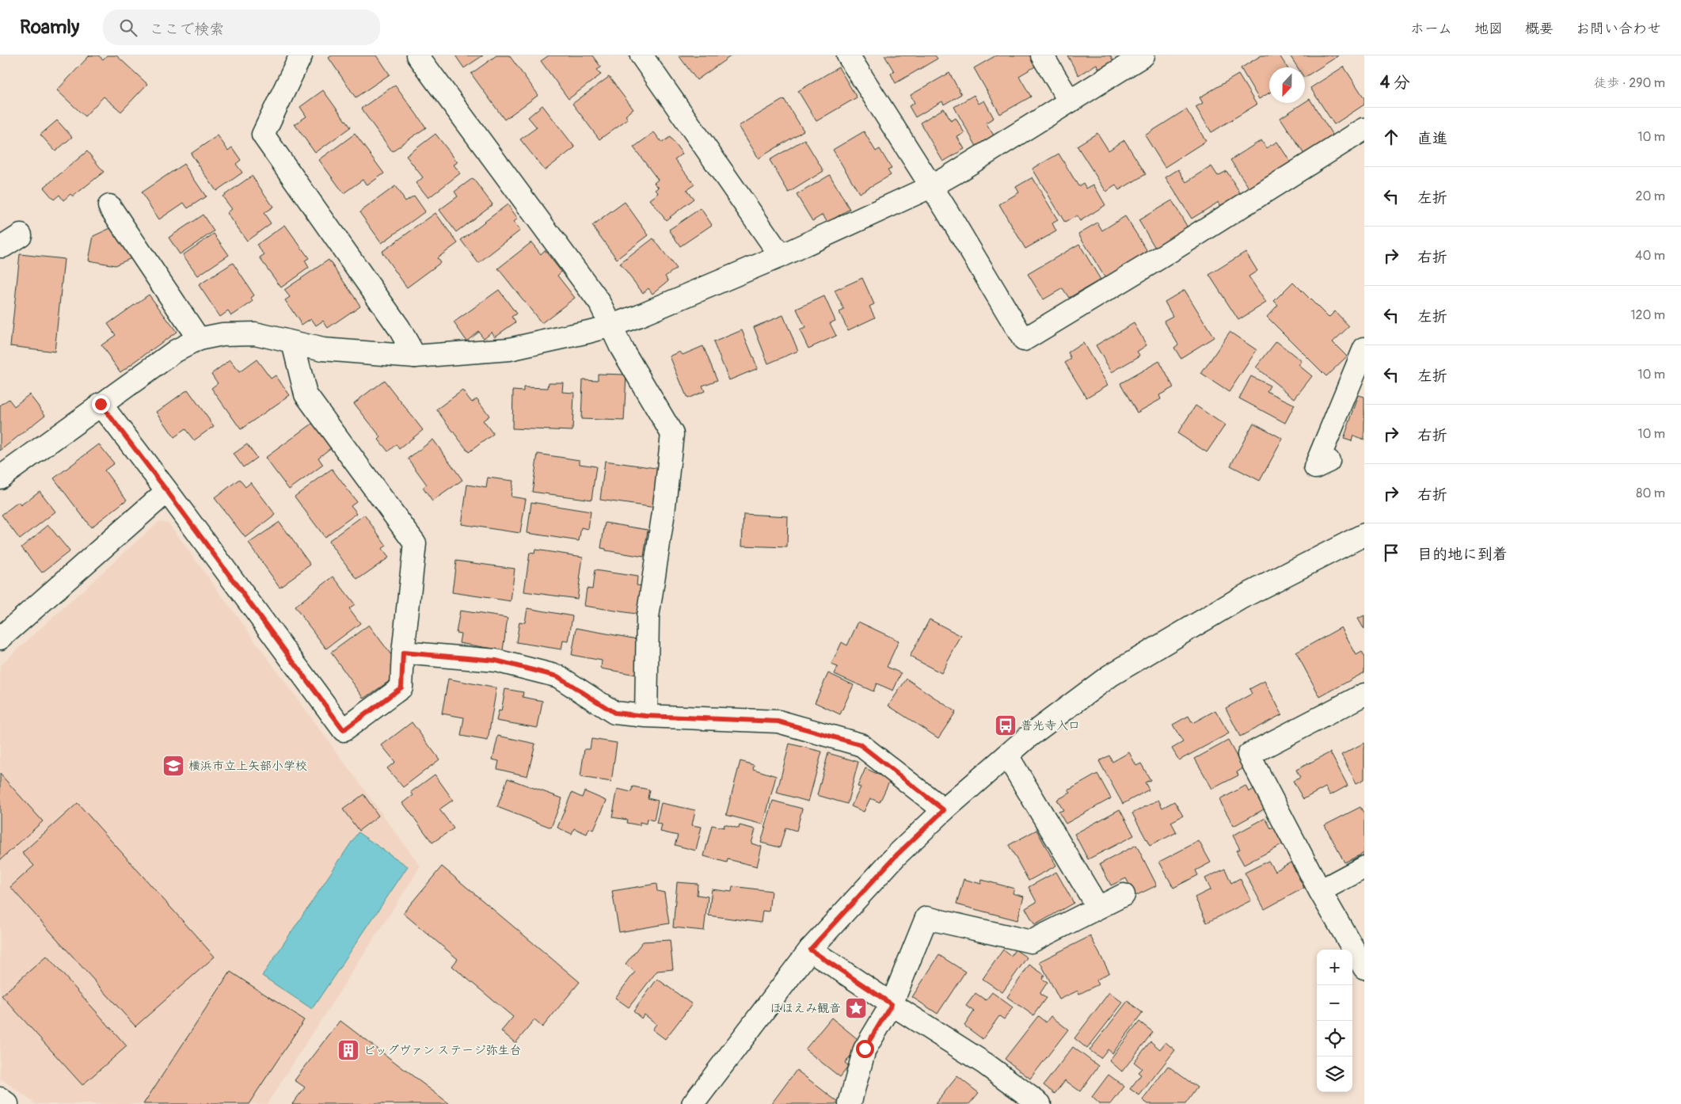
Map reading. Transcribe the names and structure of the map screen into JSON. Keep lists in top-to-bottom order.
{
  "places": {
    "bus stop": ["普光寺入口"],
    "school or university": ["横浜市立上矢部小学校"],
    "place": ["ほほえみ観音"],
    "building": ["ビッグヴァン ステージ弥生台"]
  },
  "north": "bottom",
  "page": {
    "header": "Roamly",
    "search": "ここで検索",
    "nav": [
      "ホーム",
      "地図",
      "概要",
      "お問い合わせ"
    ],
    "heading": ["4 分", "徒歩 · 290 m"],
    "list": [
      ["直進", "10 m"],
      ["左折", "20 m"],
      ["右折", "40 m"],
      ["左折", "120 m"],
      ["左折", "10 m"],
      ["右折", "10 m"],
      ["右折", "80 m"],
      "目的地に到着"
    ],
    "map_buttons": ["+", "−"]
  }
}
